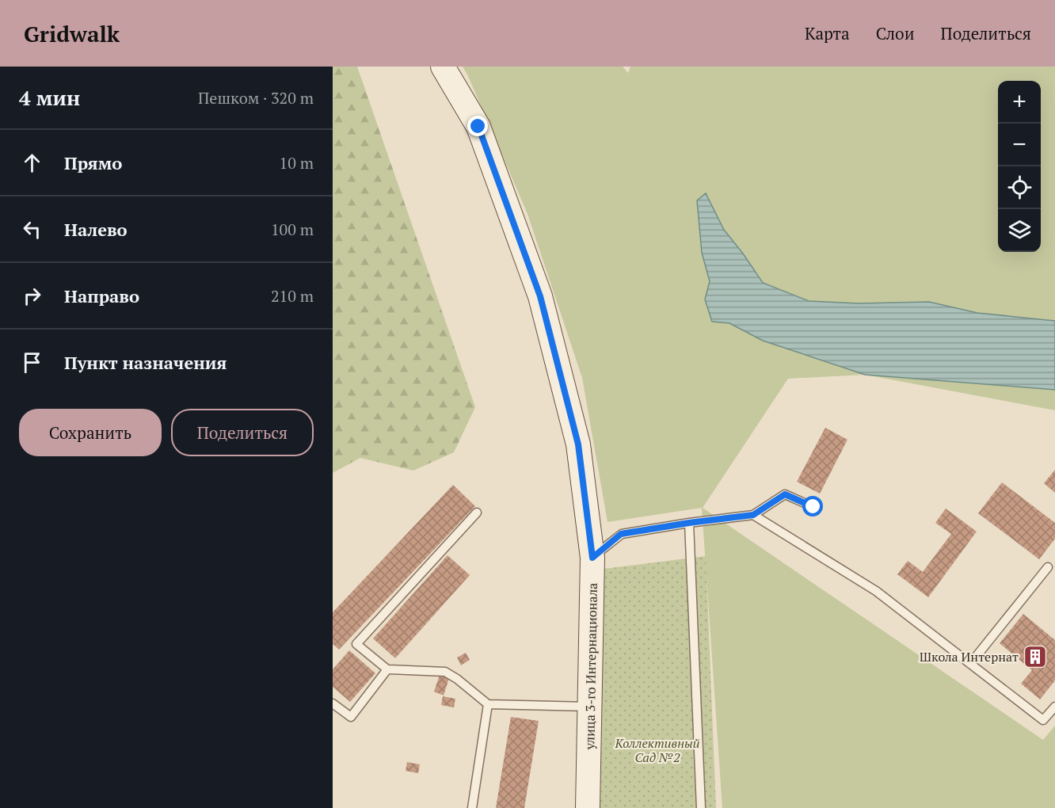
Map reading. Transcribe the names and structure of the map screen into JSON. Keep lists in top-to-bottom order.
{
  "streets": {
    "main road": ["улица 3-го Интернационала"]
  },
  "parks": ["Коллективный Сад №2"],
  "places": {
    "building": ["Школа Интернат"]
  },
  "page": {
    "header": "Gridwalk",
    "nav": ["Карта", "Слои", "Поделиться"],
    "heading": ["4 мин", "Пешком · 320 m"],
    "map_buttons": ["+", "−"],
    "list": [
      ["Прямо", "10 m"],
      ["Налево", "100 m"],
      ["Направо", "210 m"],
      "Пункт назначения"
    ],
    "buttons": ["Сохранить", "Поделиться"]
  }
}
